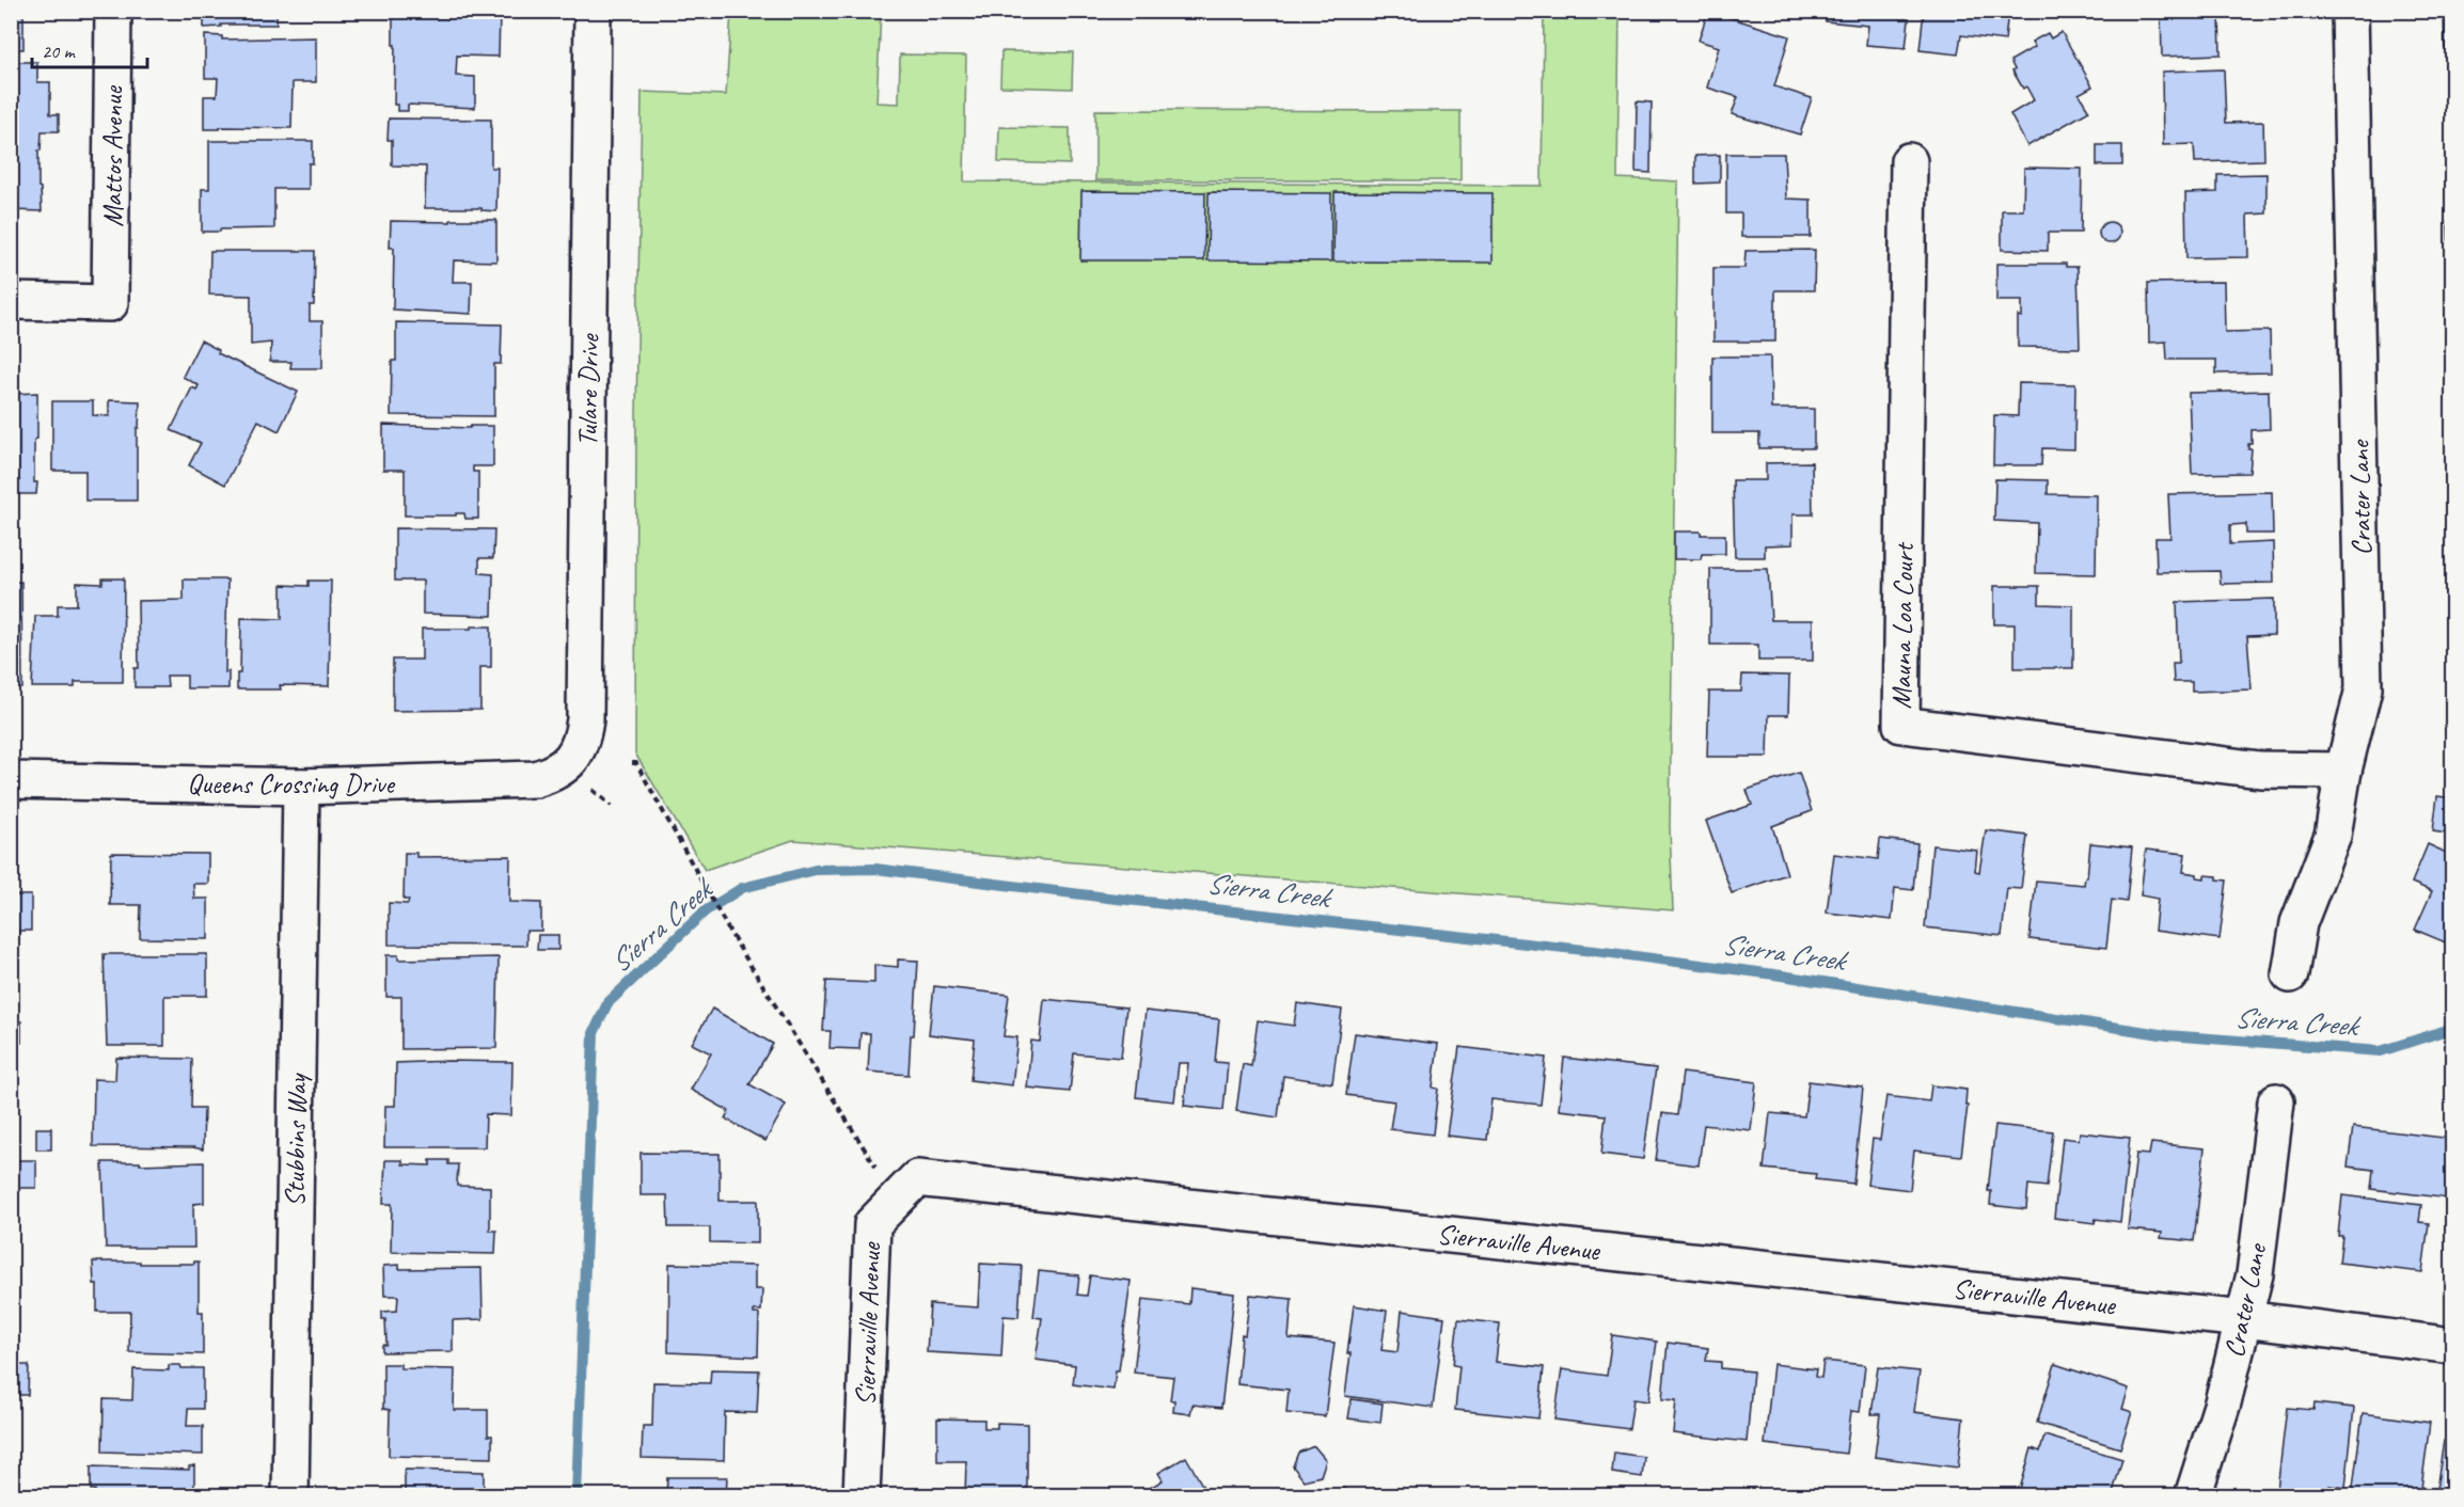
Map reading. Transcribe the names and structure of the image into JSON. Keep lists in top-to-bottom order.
{
  "streets": {
    "street": [
      "Mattos Avenue",
      "Tulare Drive",
      "Crater Lane",
      "Mauna Loa Court",
      "Queens Crossing Drive",
      "Stubbins Way",
      "Sierraville Avenue"
    ]
  },
  "crossings": [
    ["Tulare Drive", "Queens Crossing Drive"],
    ["Crater Lane", "Mauna Loa Court"],
    ["Crater Lane", "Sierraville Avenue"],
    ["Queens Crossing Drive", "Stubbins Way"]
  ],
  "water": ["Sierra Creek"],
  "scale_bar": "20 m"
}
